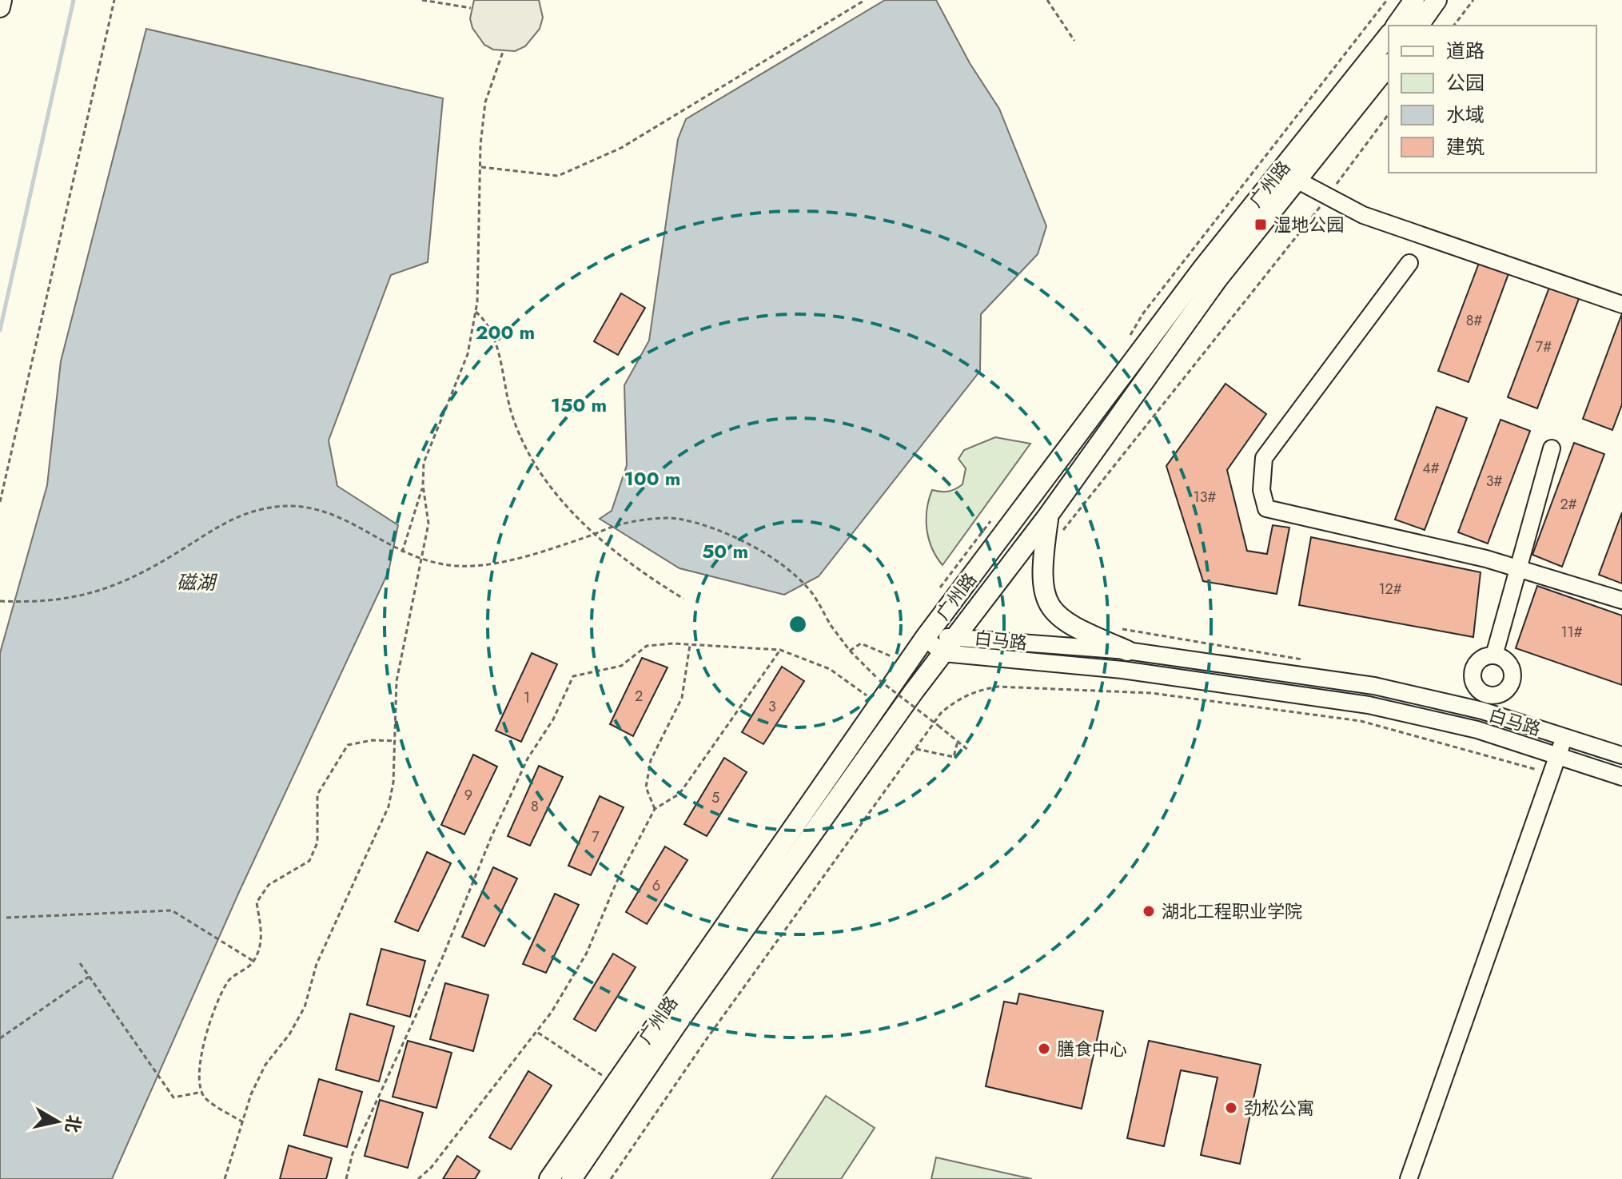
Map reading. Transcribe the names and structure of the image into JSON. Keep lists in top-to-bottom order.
{
  "streets": {
    "main road": ["广州路"],
    "street": ["白马路"]
  },
  "crossings": [
    ["广州路", "白马路"]
  ],
  "water": ["磁湖"],
  "places": {
    "transit": ["湿地公园"],
    "other": ["湖北工程职业学院", "膳食中心", "劲松公寓"]
  },
  "house_numbers": [
    "8#",
    "7#",
    "4#",
    "3#",
    "13#",
    "2#",
    "12#",
    "11#",
    "2",
    "1",
    "3",
    "9",
    "5",
    "8",
    "7",
    "6"
  ],
  "legend": [
    "道路",
    "公园",
    "水域",
    "建筑"
  ],
  "north": "right",
  "rings": [
    "200 m",
    "150 m",
    "100 m",
    "50 m"
  ]
}
